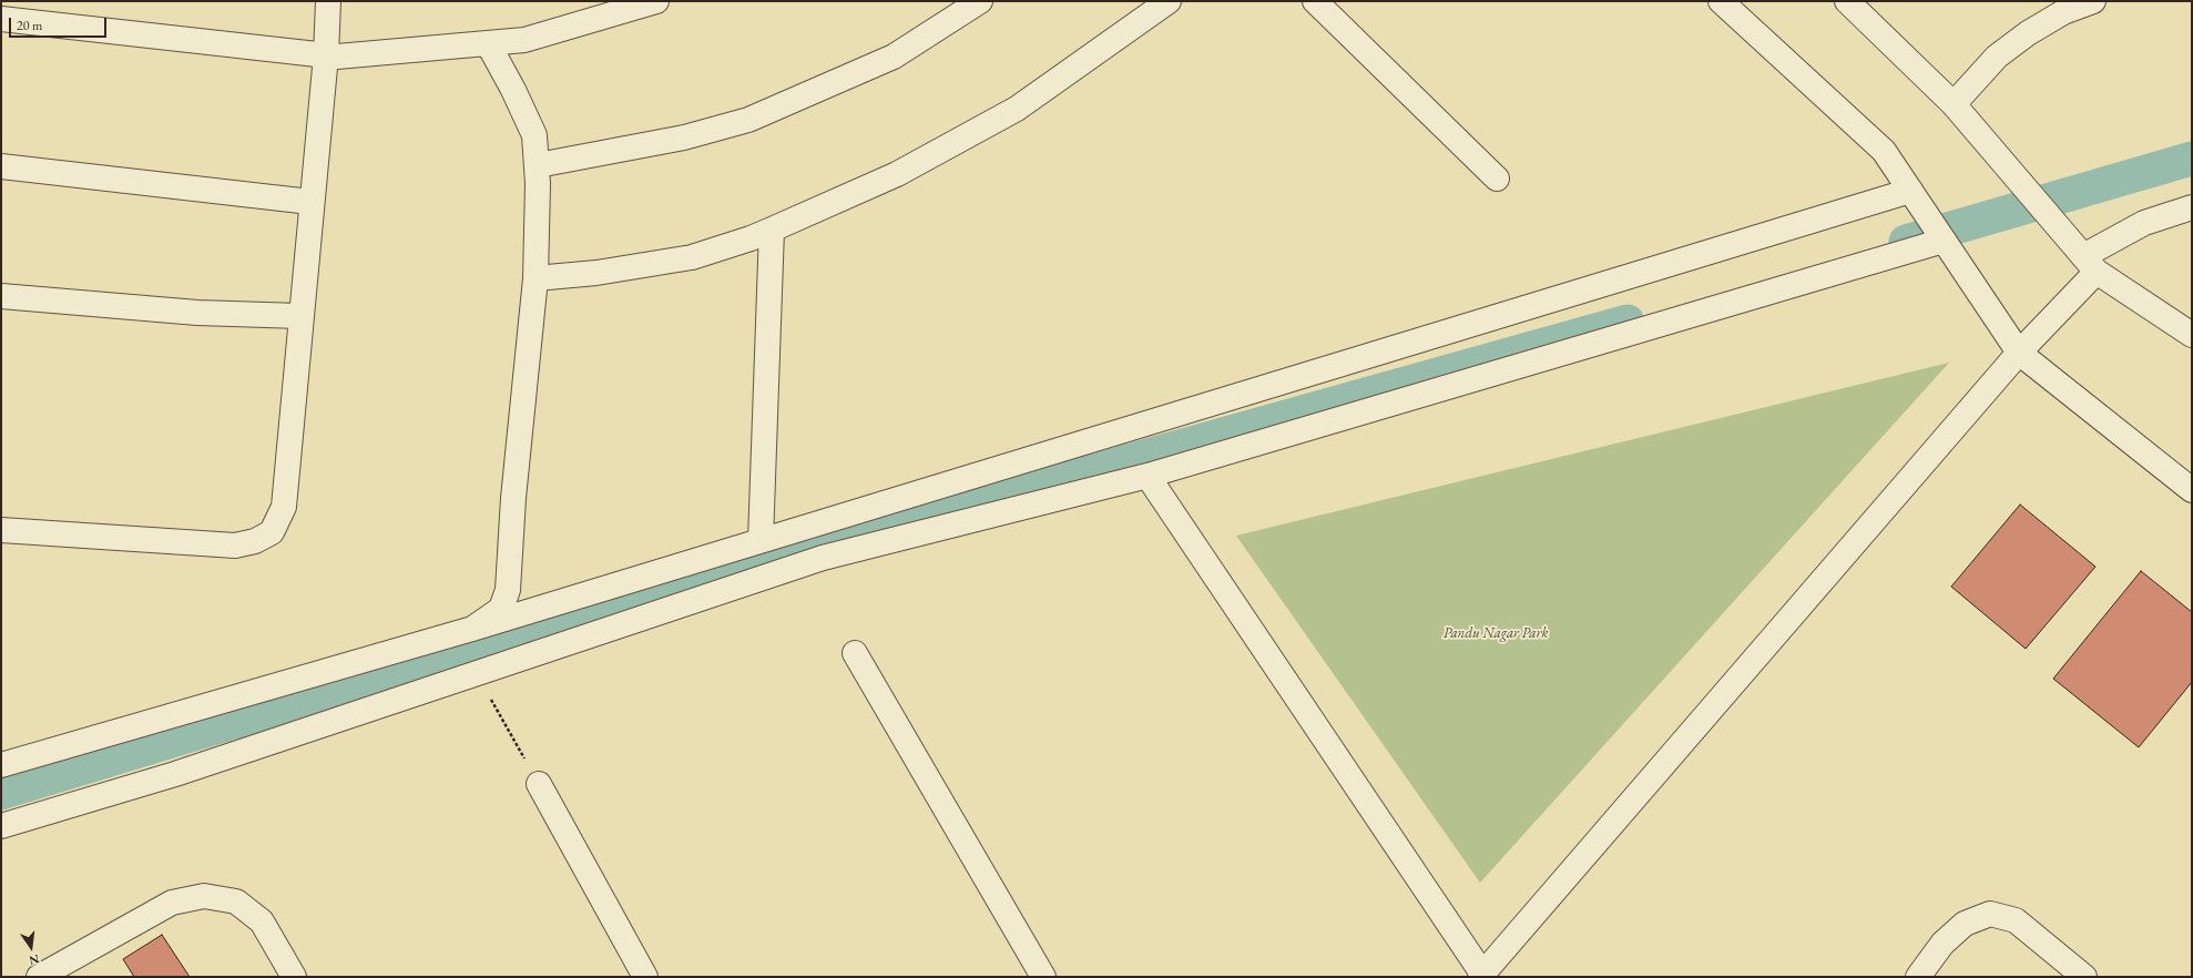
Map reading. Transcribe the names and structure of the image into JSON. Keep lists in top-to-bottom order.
{
  "parks": ["Pandu Nagar Park"],
  "scale_bar": "20 m",
  "north": "bottom"
}
